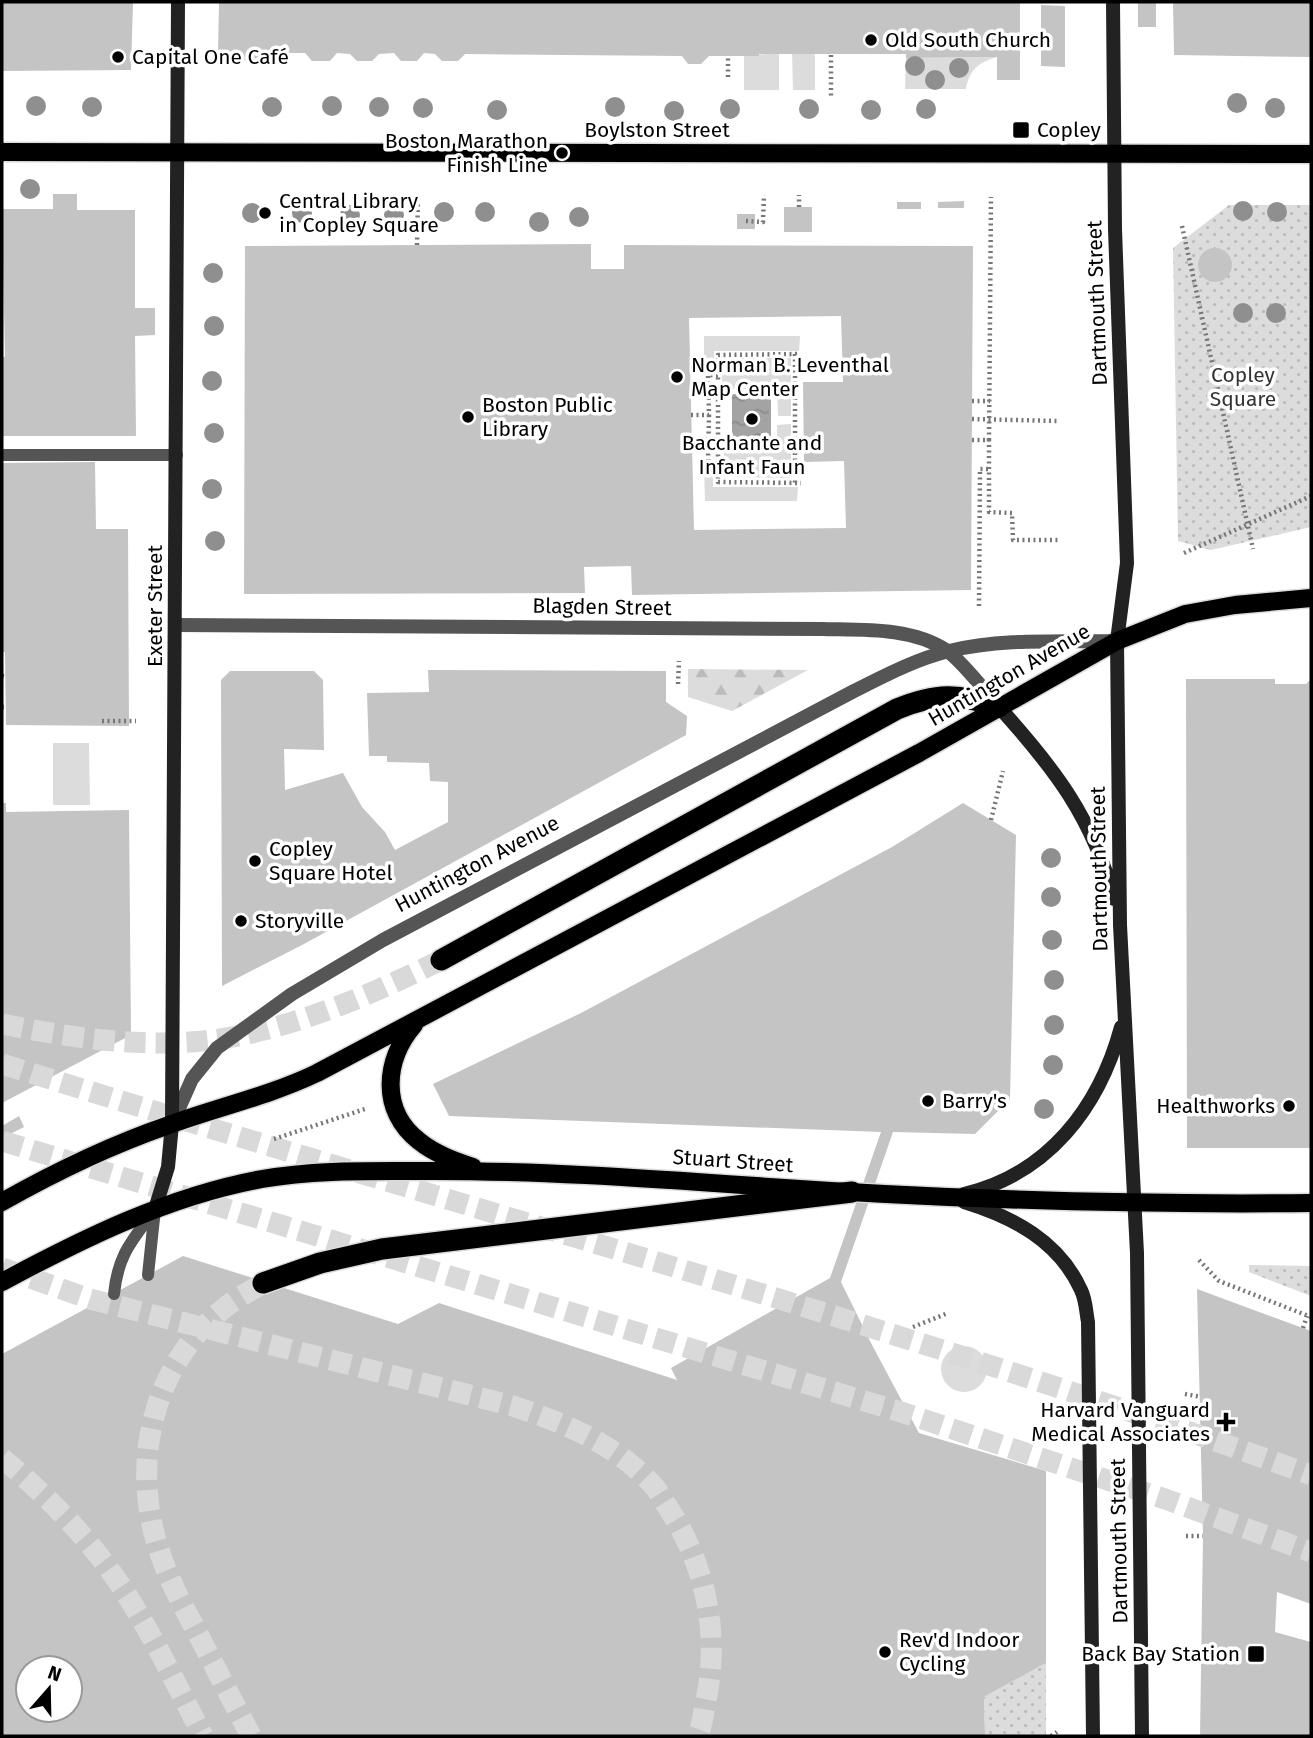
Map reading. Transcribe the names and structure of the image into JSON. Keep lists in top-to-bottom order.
{
  "streets": {
    "main road": [
      "Boylston Street",
      "Dartmouth Street",
      "Exeter Street",
      "Huntington Avenue",
      "Stuart Street"
    ],
    "street": ["Blagden Street"]
  },
  "crossings": [
    ["Boylston Street", "Dartmouth Street"],
    ["Boylston Street", "Exeter Street"],
    ["Dartmouth Street", "Huntington Avenue"],
    ["Dartmouth Street", "Stuart Street"],
    ["Exeter Street", "Blagden Street"],
    ["Exeter Street", "Huntington Avenue"],
    ["Exeter Street", "Stuart Street"],
    ["Blagden Street", "Huntington Avenue"]
  ],
  "parks": ["Copley Square"],
  "places": {
    "other": [
      "Old South Church",
      "Capital One Café",
      "Boston Marathon Finish Line",
      "Central Library in Copley Square",
      "Norman B. Leventhal Map Center",
      "Boston Public Library",
      "Bacchante and Infant Faun",
      "Copley Square Hotel",
      "Storyville",
      "Barry's",
      "Healthworks",
      "Rev'd Indoor Cycling"
    ],
    "transit": ["Copley", "Back Bay Station"],
    "health": ["Harvard Vanguard Medical Associates"]
  },
  "north": "top"
}
